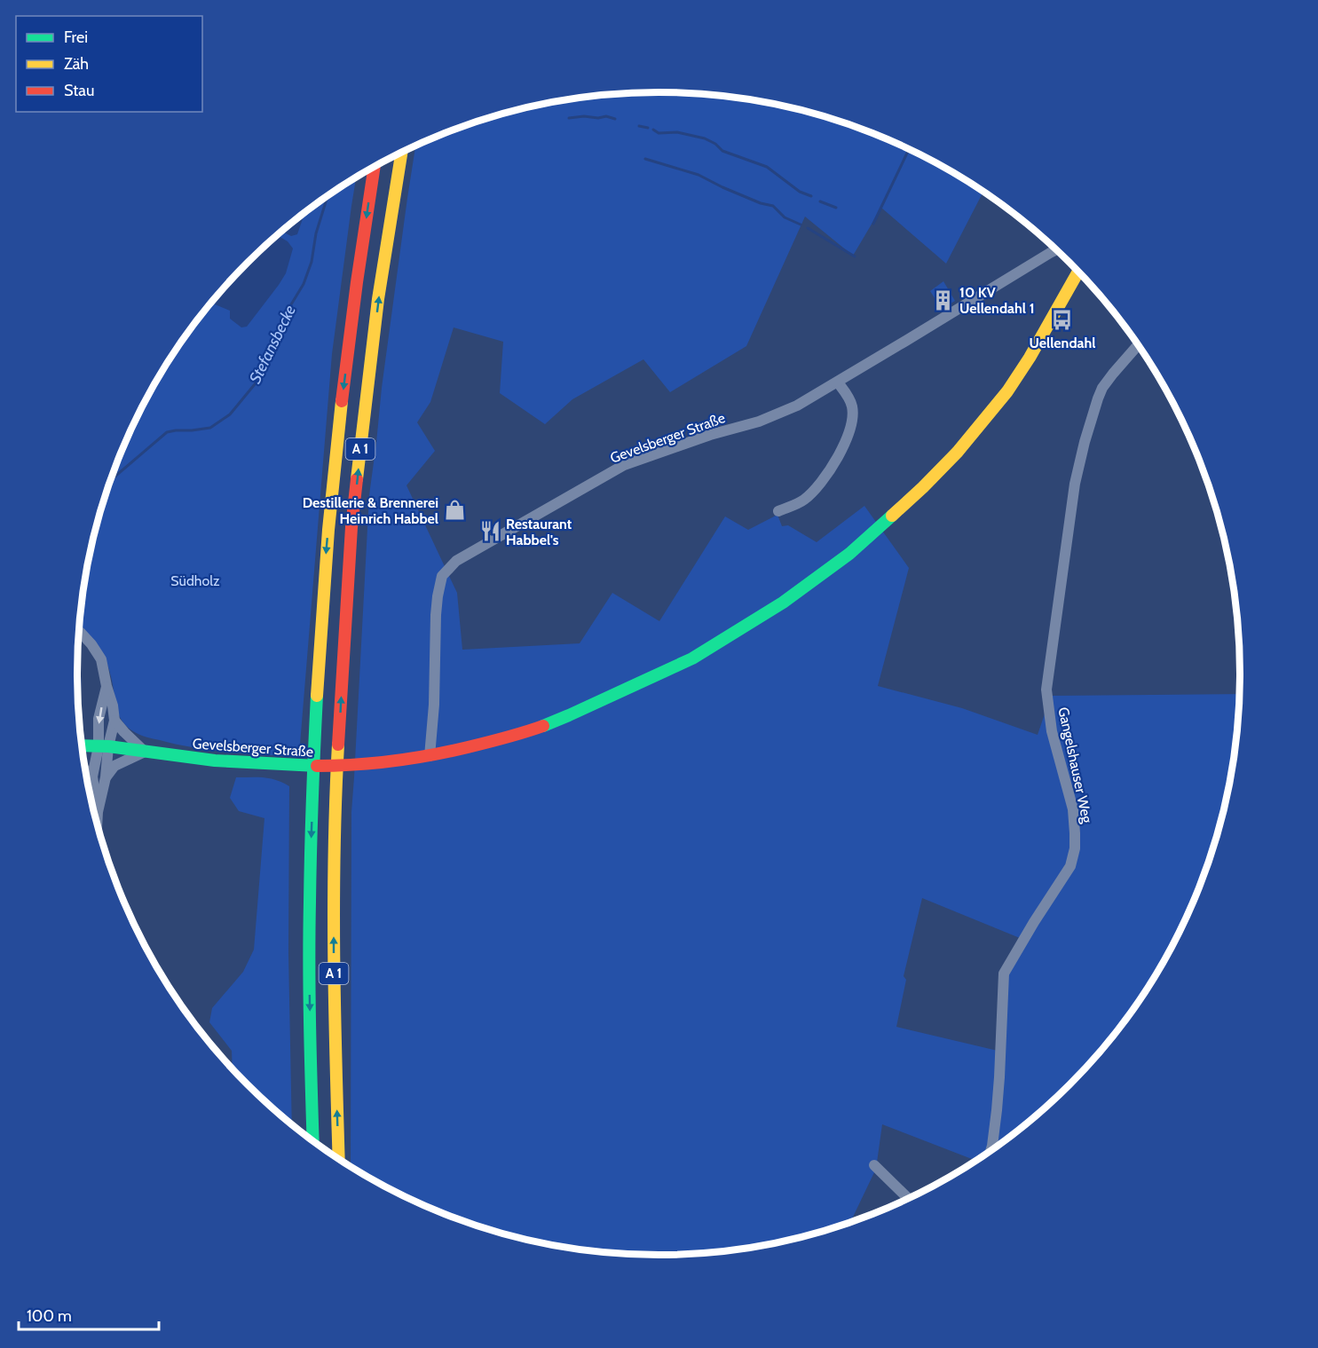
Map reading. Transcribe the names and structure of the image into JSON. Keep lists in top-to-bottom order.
{
  "streets": {
    "main road": ["Gevelsberger Straße", "A 1"],
    "street": ["Gangelshauser Weg"]
  },
  "water": ["Stefansbecke"],
  "parks": ["Südholz"],
  "places": {
    "building": ["10 KV Uellendahl 1"],
    "bus stop": ["Uellendahl"],
    "shop": ["Destillerie & Brennerei Heinrich Habbel"],
    "restaurant": ["Restaurant Habbel's"]
  },
  "legend": ["Frei", "Zäh", "Stau"],
  "scale_bar": "100 m"
}
